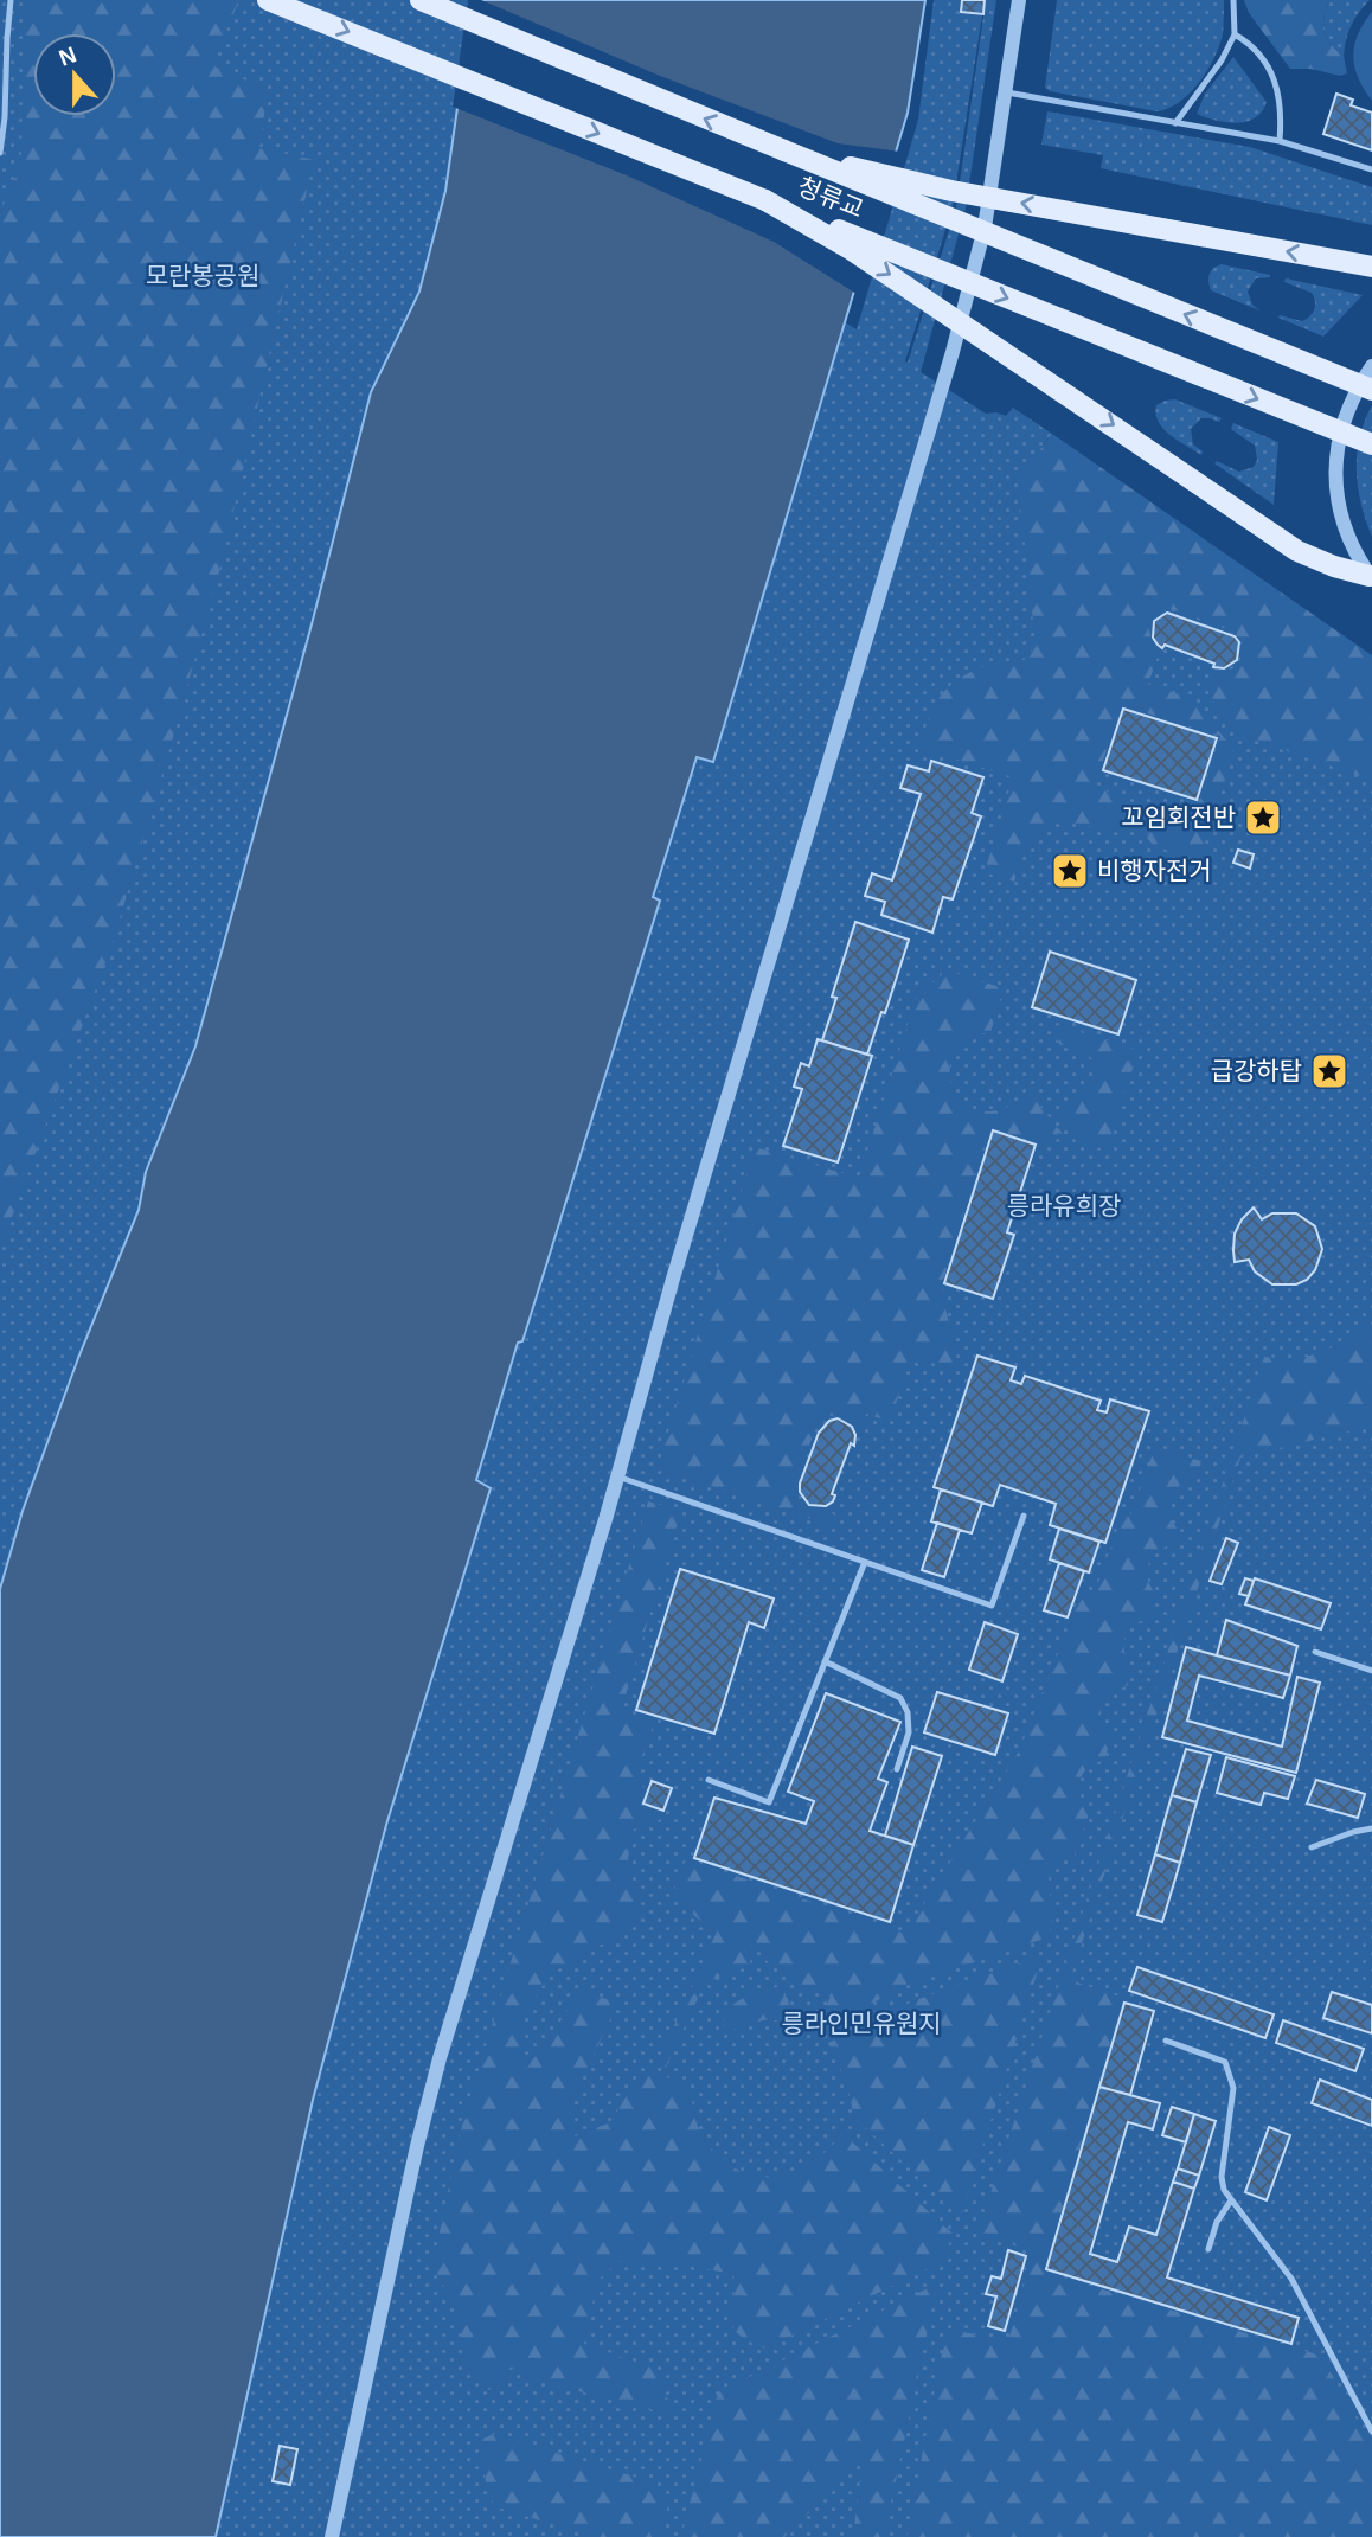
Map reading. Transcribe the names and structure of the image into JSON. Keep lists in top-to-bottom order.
{
  "streets": {
    "main road": ["청류교"]
  },
  "parks": ["모란봉공원", "릉라유희장", "릉라인민유원지"],
  "places": {
    "place": ["꼬임회전반", "비행자전거", "급강하탑"]
  },
  "north": "top"
}
